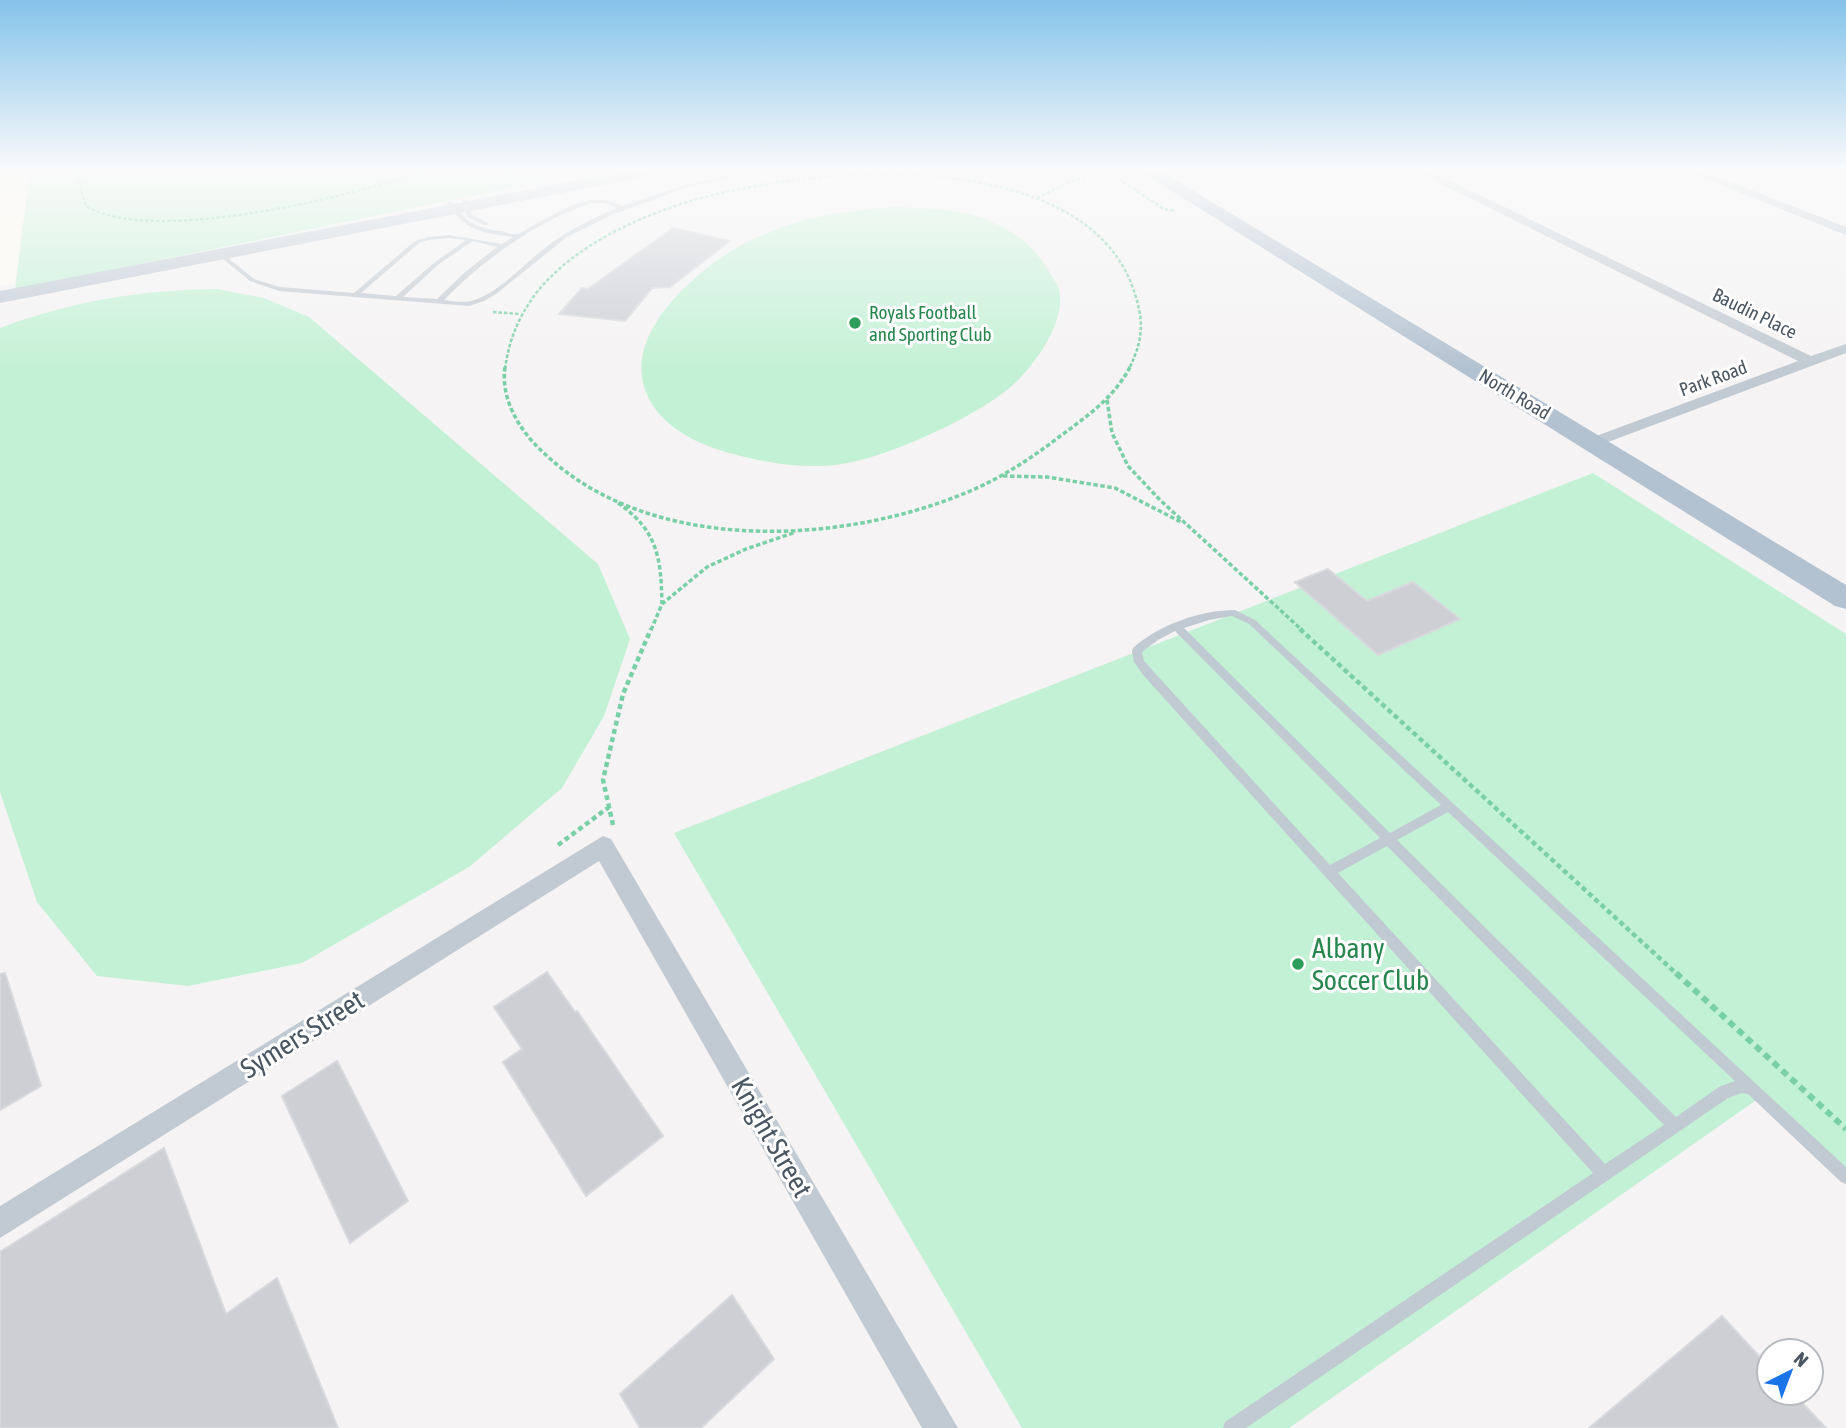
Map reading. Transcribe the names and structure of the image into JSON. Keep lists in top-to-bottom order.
{
  "streets": {
    "main road": ["North Road"],
    "street": [
      "Baudin Place",
      "Park Road",
      "Symers Street",
      "Knight Street"
    ]
  },
  "crossings": [
    ["Baudin Place", "Park Road"],
    ["Park Road", "North Road"],
    ["Symers Street", "Knight Street"]
  ],
  "places": ["Royals Football and Sporting Club", "Albany Soccer Club"],
  "north": "top right"
}
